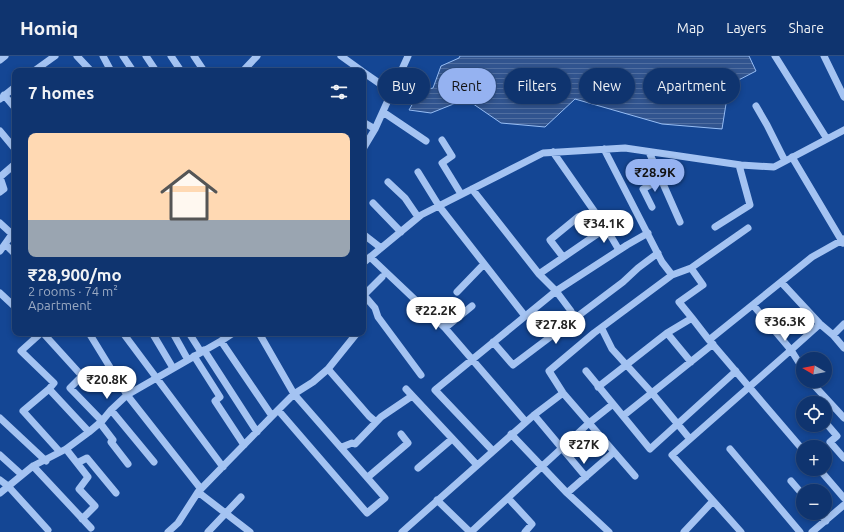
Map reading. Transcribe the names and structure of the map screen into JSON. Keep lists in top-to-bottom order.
{
  "north": "left",
  "page": {
    "header": "Homiq",
    "nav": ["Map", "Layers", "Share"],
    "chip": [
      "Buy",
      "Rent",
      "Filters",
      "New",
      "Apartment"
    ],
    "heading": "7 homes",
    "list": [
      {
        "name": "₹28,900/mo",
        "note": "2 rooms · 74 m² · Apartment"
      }
    ],
    "price": [
      "₹28.9K",
      "₹34.1K",
      "₹22.2K",
      "₹36.3K",
      "₹27.8K",
      "₹20.8K",
      "₹27K"
    ],
    "map_buttons": ["+", "−"]
  }
}
